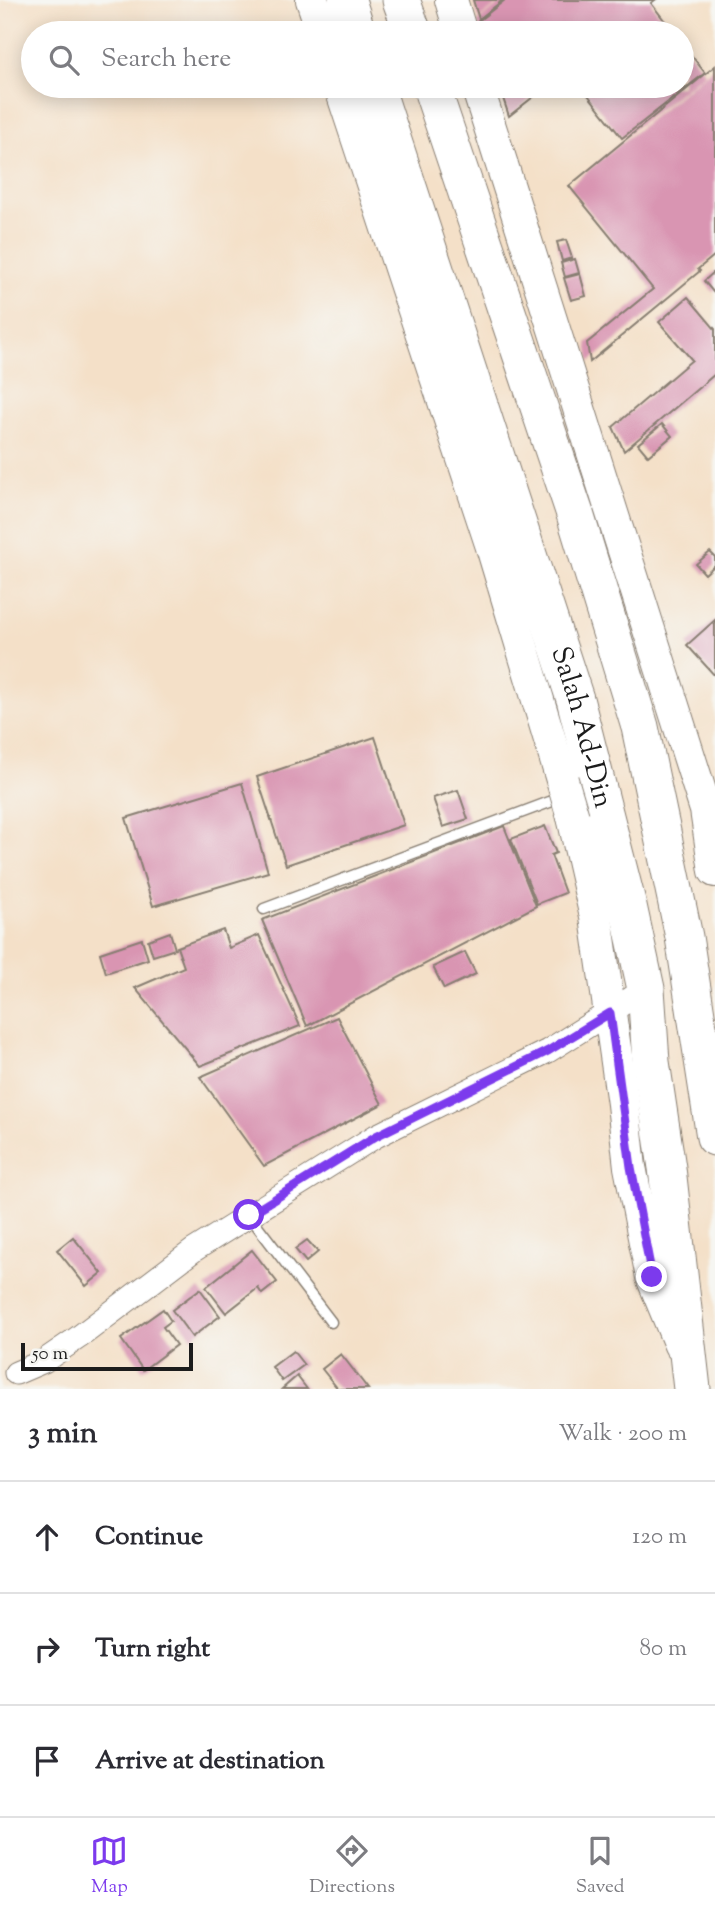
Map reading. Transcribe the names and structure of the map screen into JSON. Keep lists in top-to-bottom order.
{
  "streets": {
    "highway": ["Salah Ad-Din"]
  },
  "scale_bar": "50 m",
  "page": {
    "search": "Search here",
    "scale": "50 m",
    "heading": ["3 min", "Walk · 200 m"],
    "list": [
      ["Continue", "120 m"],
      ["Turn right", "80 m"],
      "Arrive at destination"
    ],
    "nav": ["Map", "Directions", "Saved"]
  }
}
